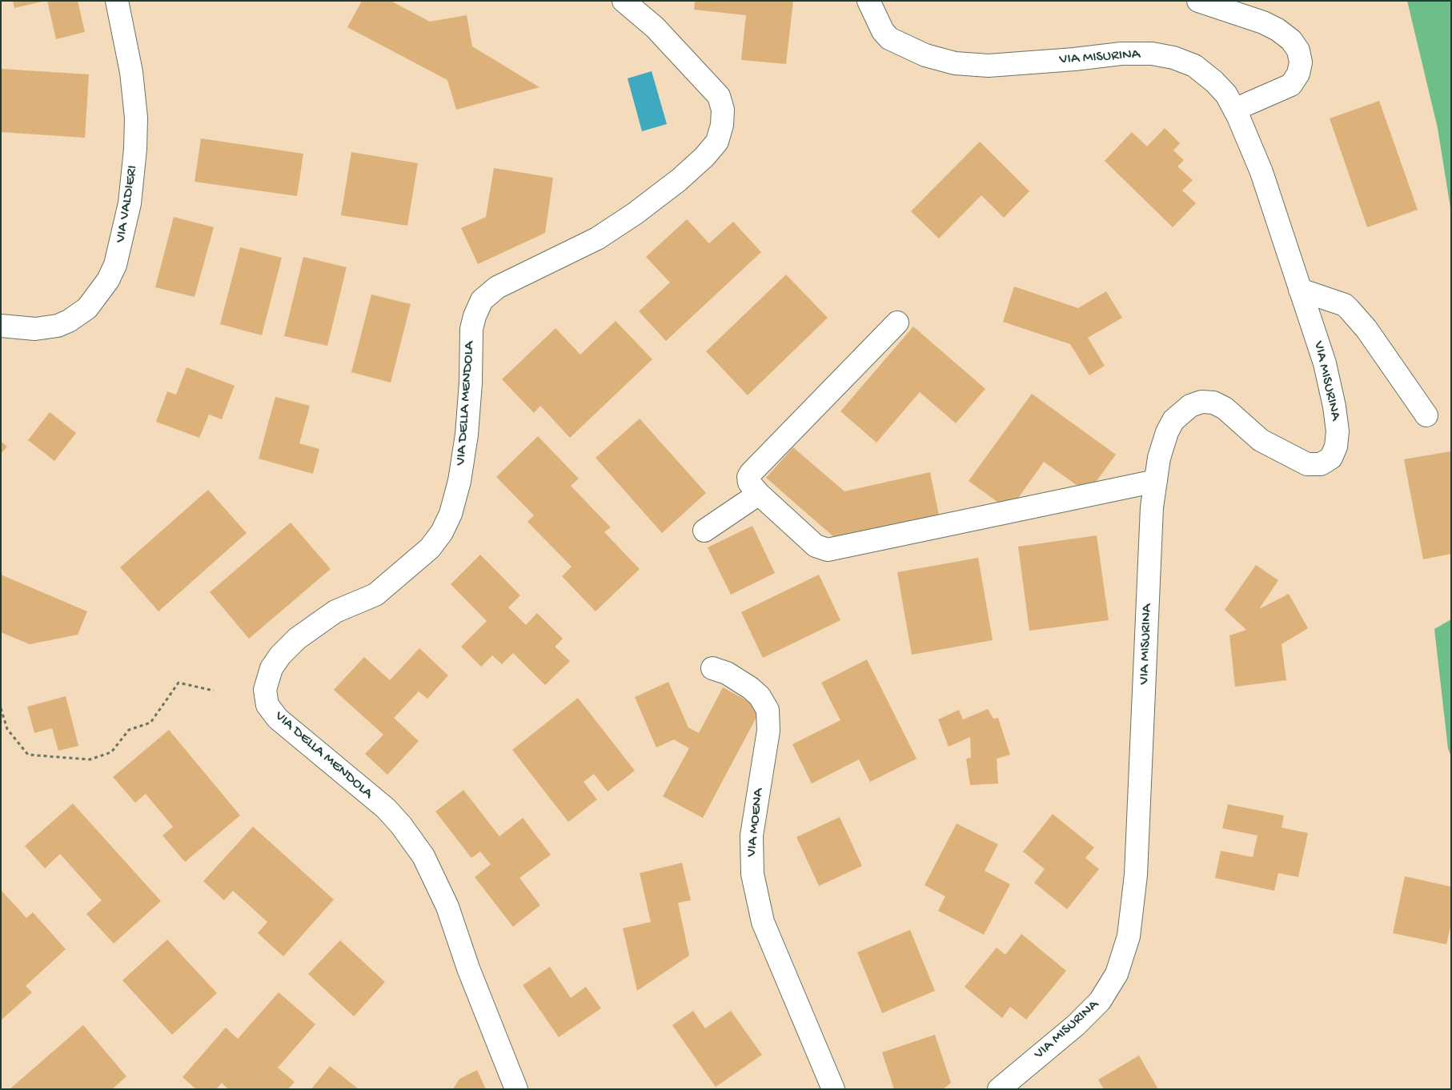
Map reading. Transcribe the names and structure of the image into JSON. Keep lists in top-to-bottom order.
{
  "streets": {
    "street": [
      "VIA MISURINA",
      "VIA VALDIERI",
      "VIA DELLA MENDOLA",
      "VIA MOENA"
    ]
  }
}
